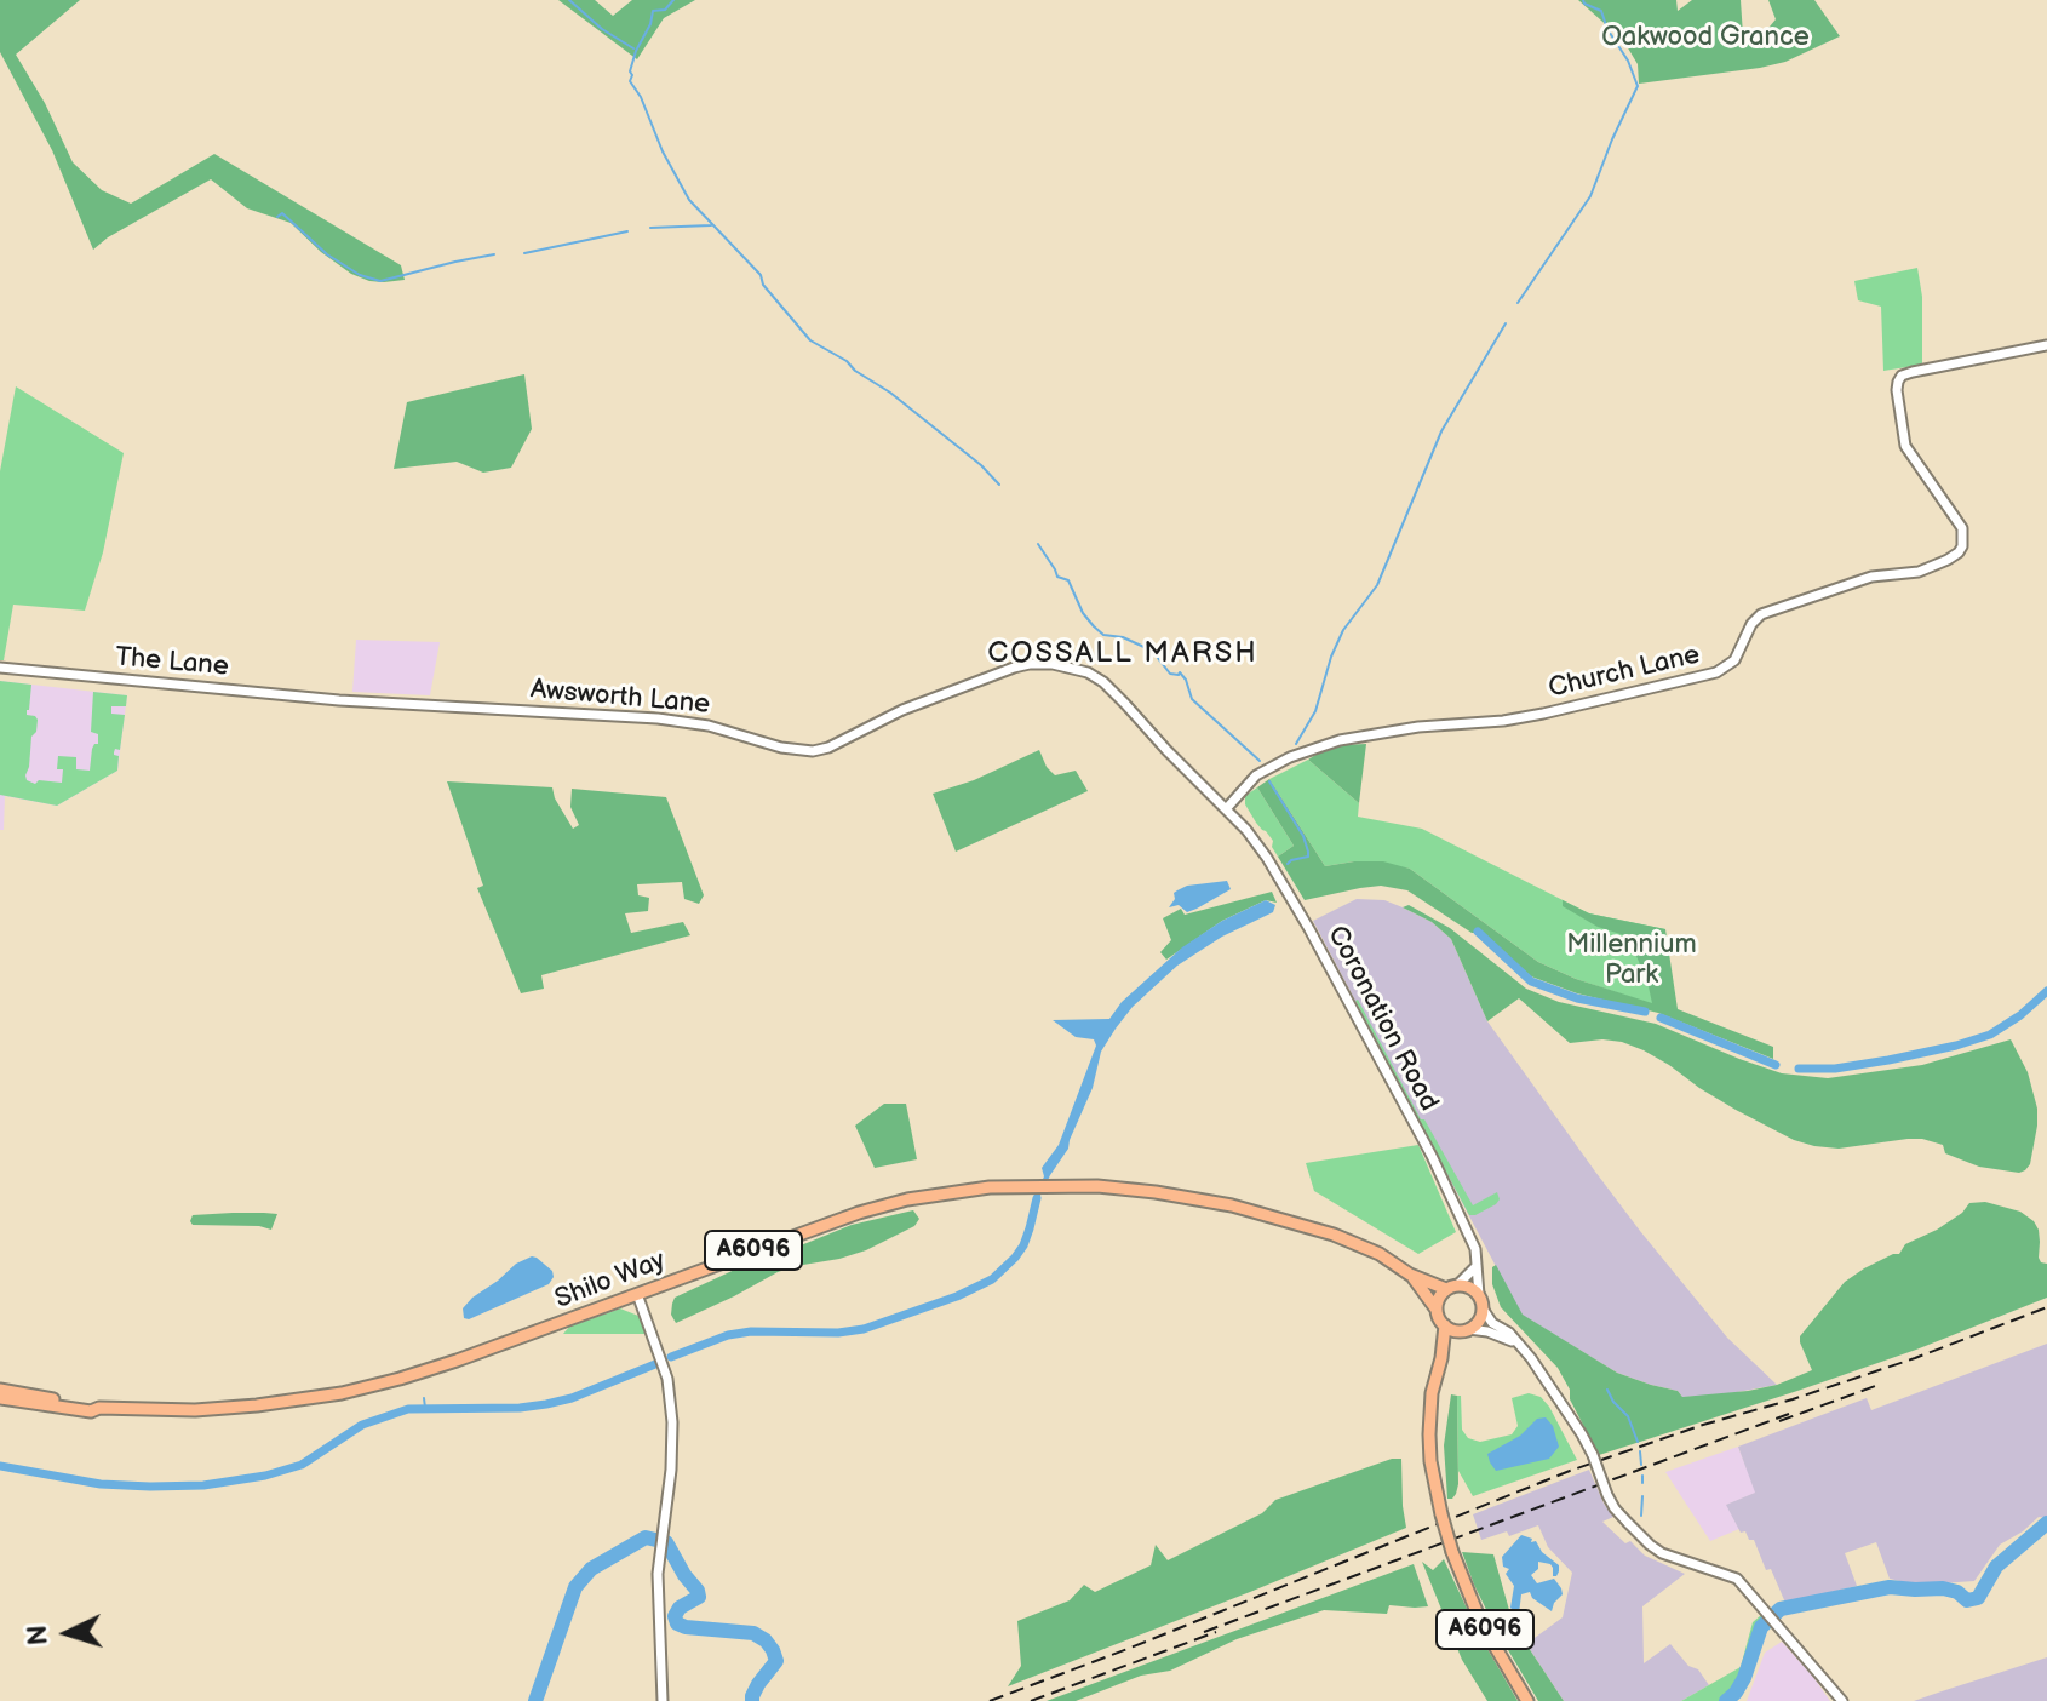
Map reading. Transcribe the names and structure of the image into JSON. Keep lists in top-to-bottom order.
{
  "streets": {
    "main road": ["A6096", "Shilo Way"],
    "street": [
      "The Lane",
      "Church Lane",
      "Awsworth Lane",
      "Coronation Road"
    ]
  },
  "crossings": [
    ["The Lane", "Awsworth Lane"],
    ["Church Lane", "Awsworth Lane"],
    ["Church Lane", "Coronation Road"],
    ["Awsworth Lane", "Coronation Road"],
    ["Coronation Road", "A6096"],
    ["Coronation Road", "Shilo Way"],
    ["A6096", "Shilo Way"]
  ],
  "districts": ["COSSALL MARSH"],
  "parks": ["Oakwood Grance", "Millennium Park"],
  "north": "left"
}
